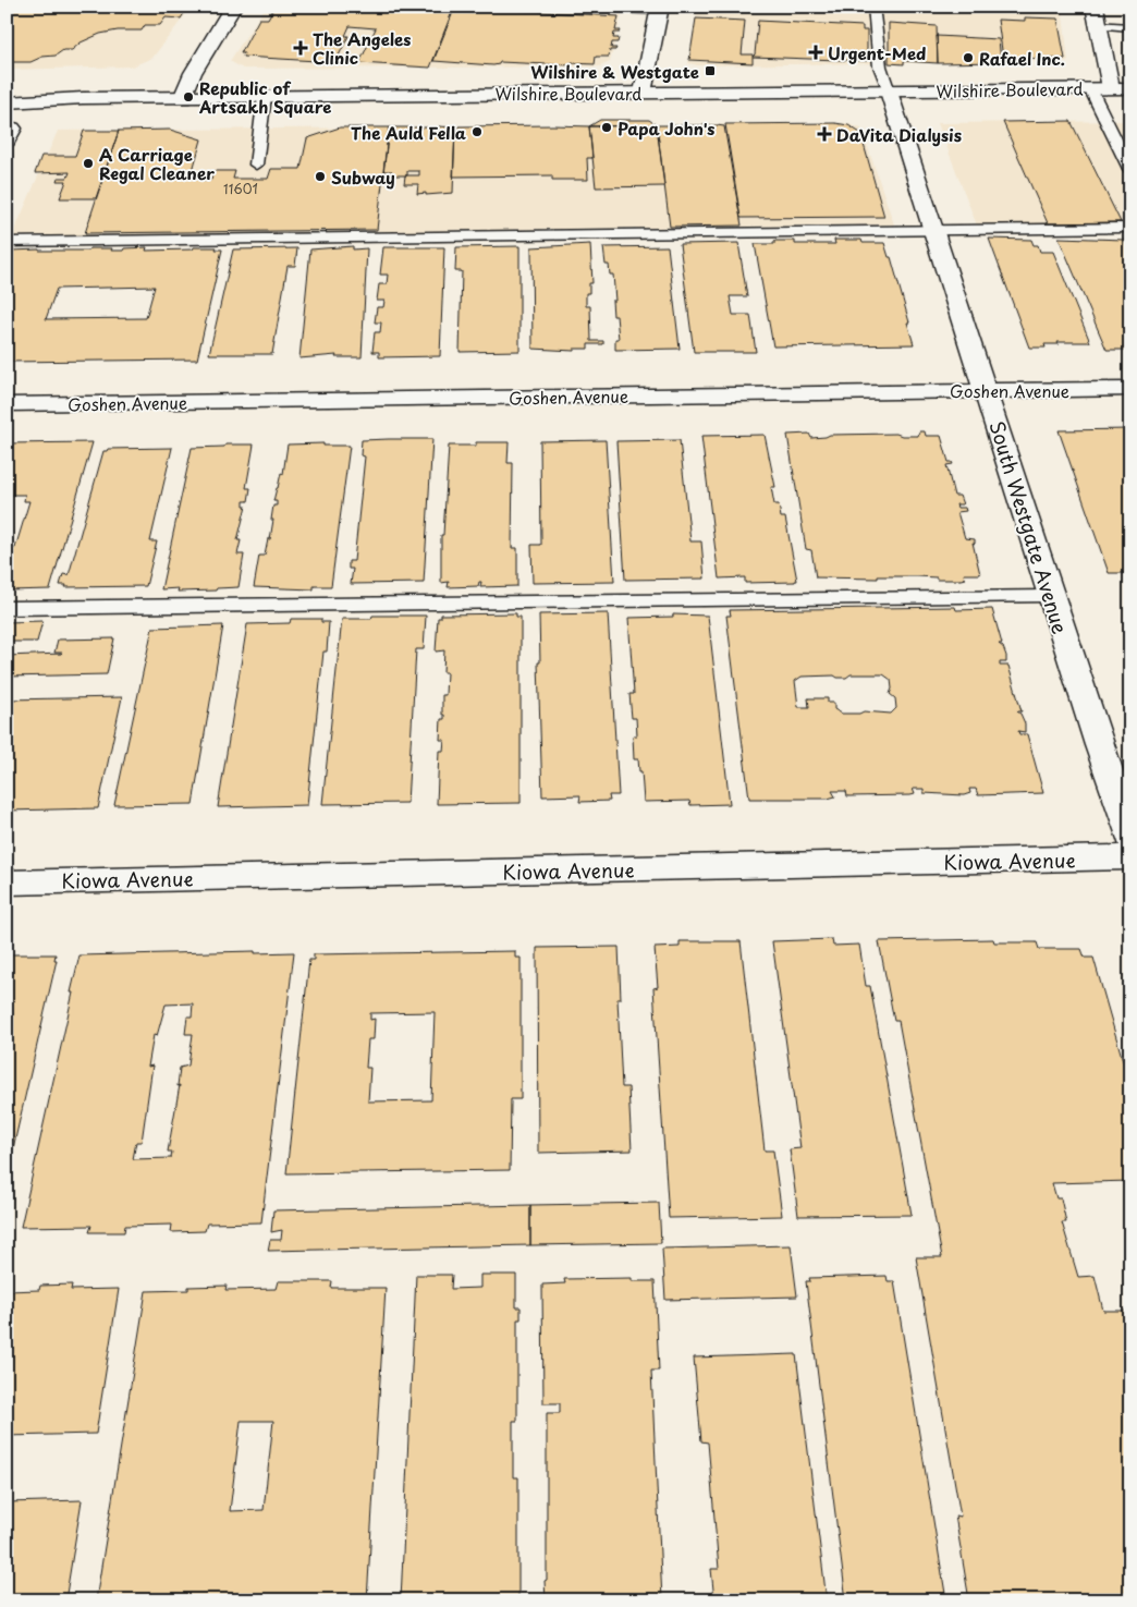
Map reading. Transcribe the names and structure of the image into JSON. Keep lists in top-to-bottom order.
{
  "streets": {
    "street": [
      "Wilshire Boulevard",
      "Goshen Avenue",
      "South Westgate Avenue",
      "Kiowa Avenue"
    ]
  },
  "crossings": [
    ["Wilshire Boulevard", "South Westgate Avenue"],
    ["Goshen Avenue", "South Westgate Avenue"]
  ],
  "places": {
    "health": ["The Angeles Clinic", "Urgent-Med", "DaVita Dialysis"],
    "other": [
      "Rafael Inc.",
      "Republic of Artsakh Square",
      "Papa John's",
      "The Auld Fella",
      "A Carriage Regal Cleaner",
      "Subway"
    ],
    "transit": ["Wilshire & Westgate"]
  },
  "house_numbers": ["11601"]
}
